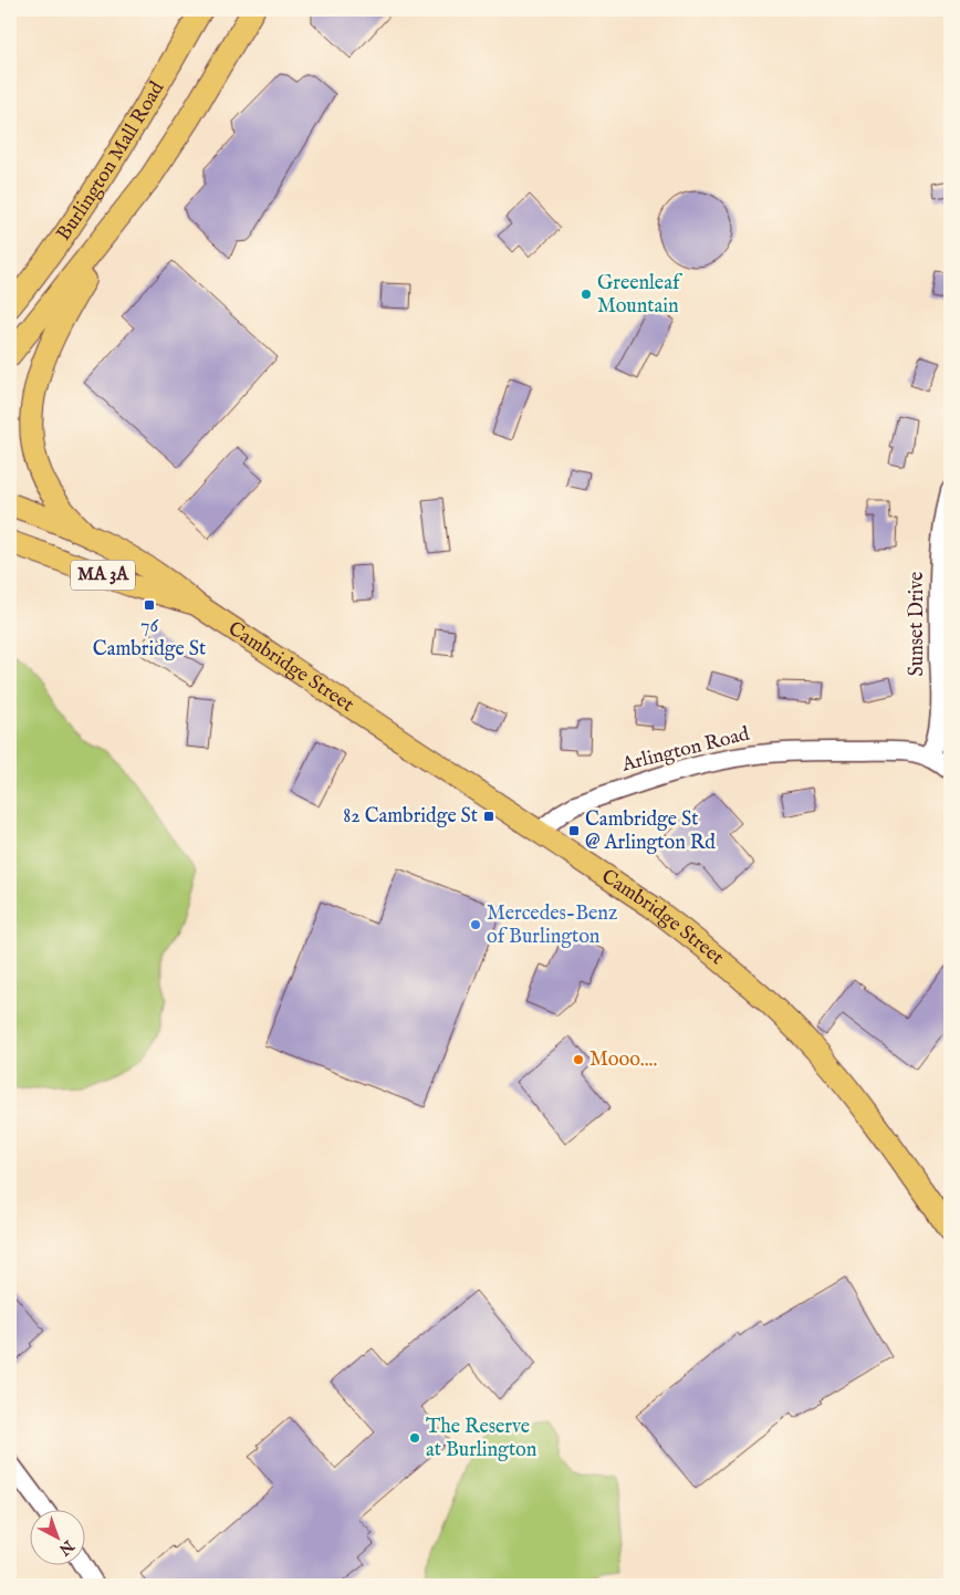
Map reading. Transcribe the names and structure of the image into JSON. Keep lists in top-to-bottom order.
{
  "streets": {
    "main road": ["Burlington Mall Road", "MA 3A", "Cambridge Street"],
    "street": ["Sunset Drive", "Arlington Road"]
  },
  "crossings": [
    ["Burlington Mall Road", "Cambridge Street"],
    ["Sunset Drive", "Arlington Road"],
    ["Cambridge Street", "Arlington Road"]
  ],
  "places": {
    "other": [
      "Greenleaf Mountain",
      "Mercedes-Benz of Burlington",
      "Mooo....",
      "The Reserve at Burlington"
    ],
    "transit": ["76 Cambridge St", "82 Cambridge St", "Cambridge St @ Arlington Rd"]
  },
  "north": "bottom right"
}
